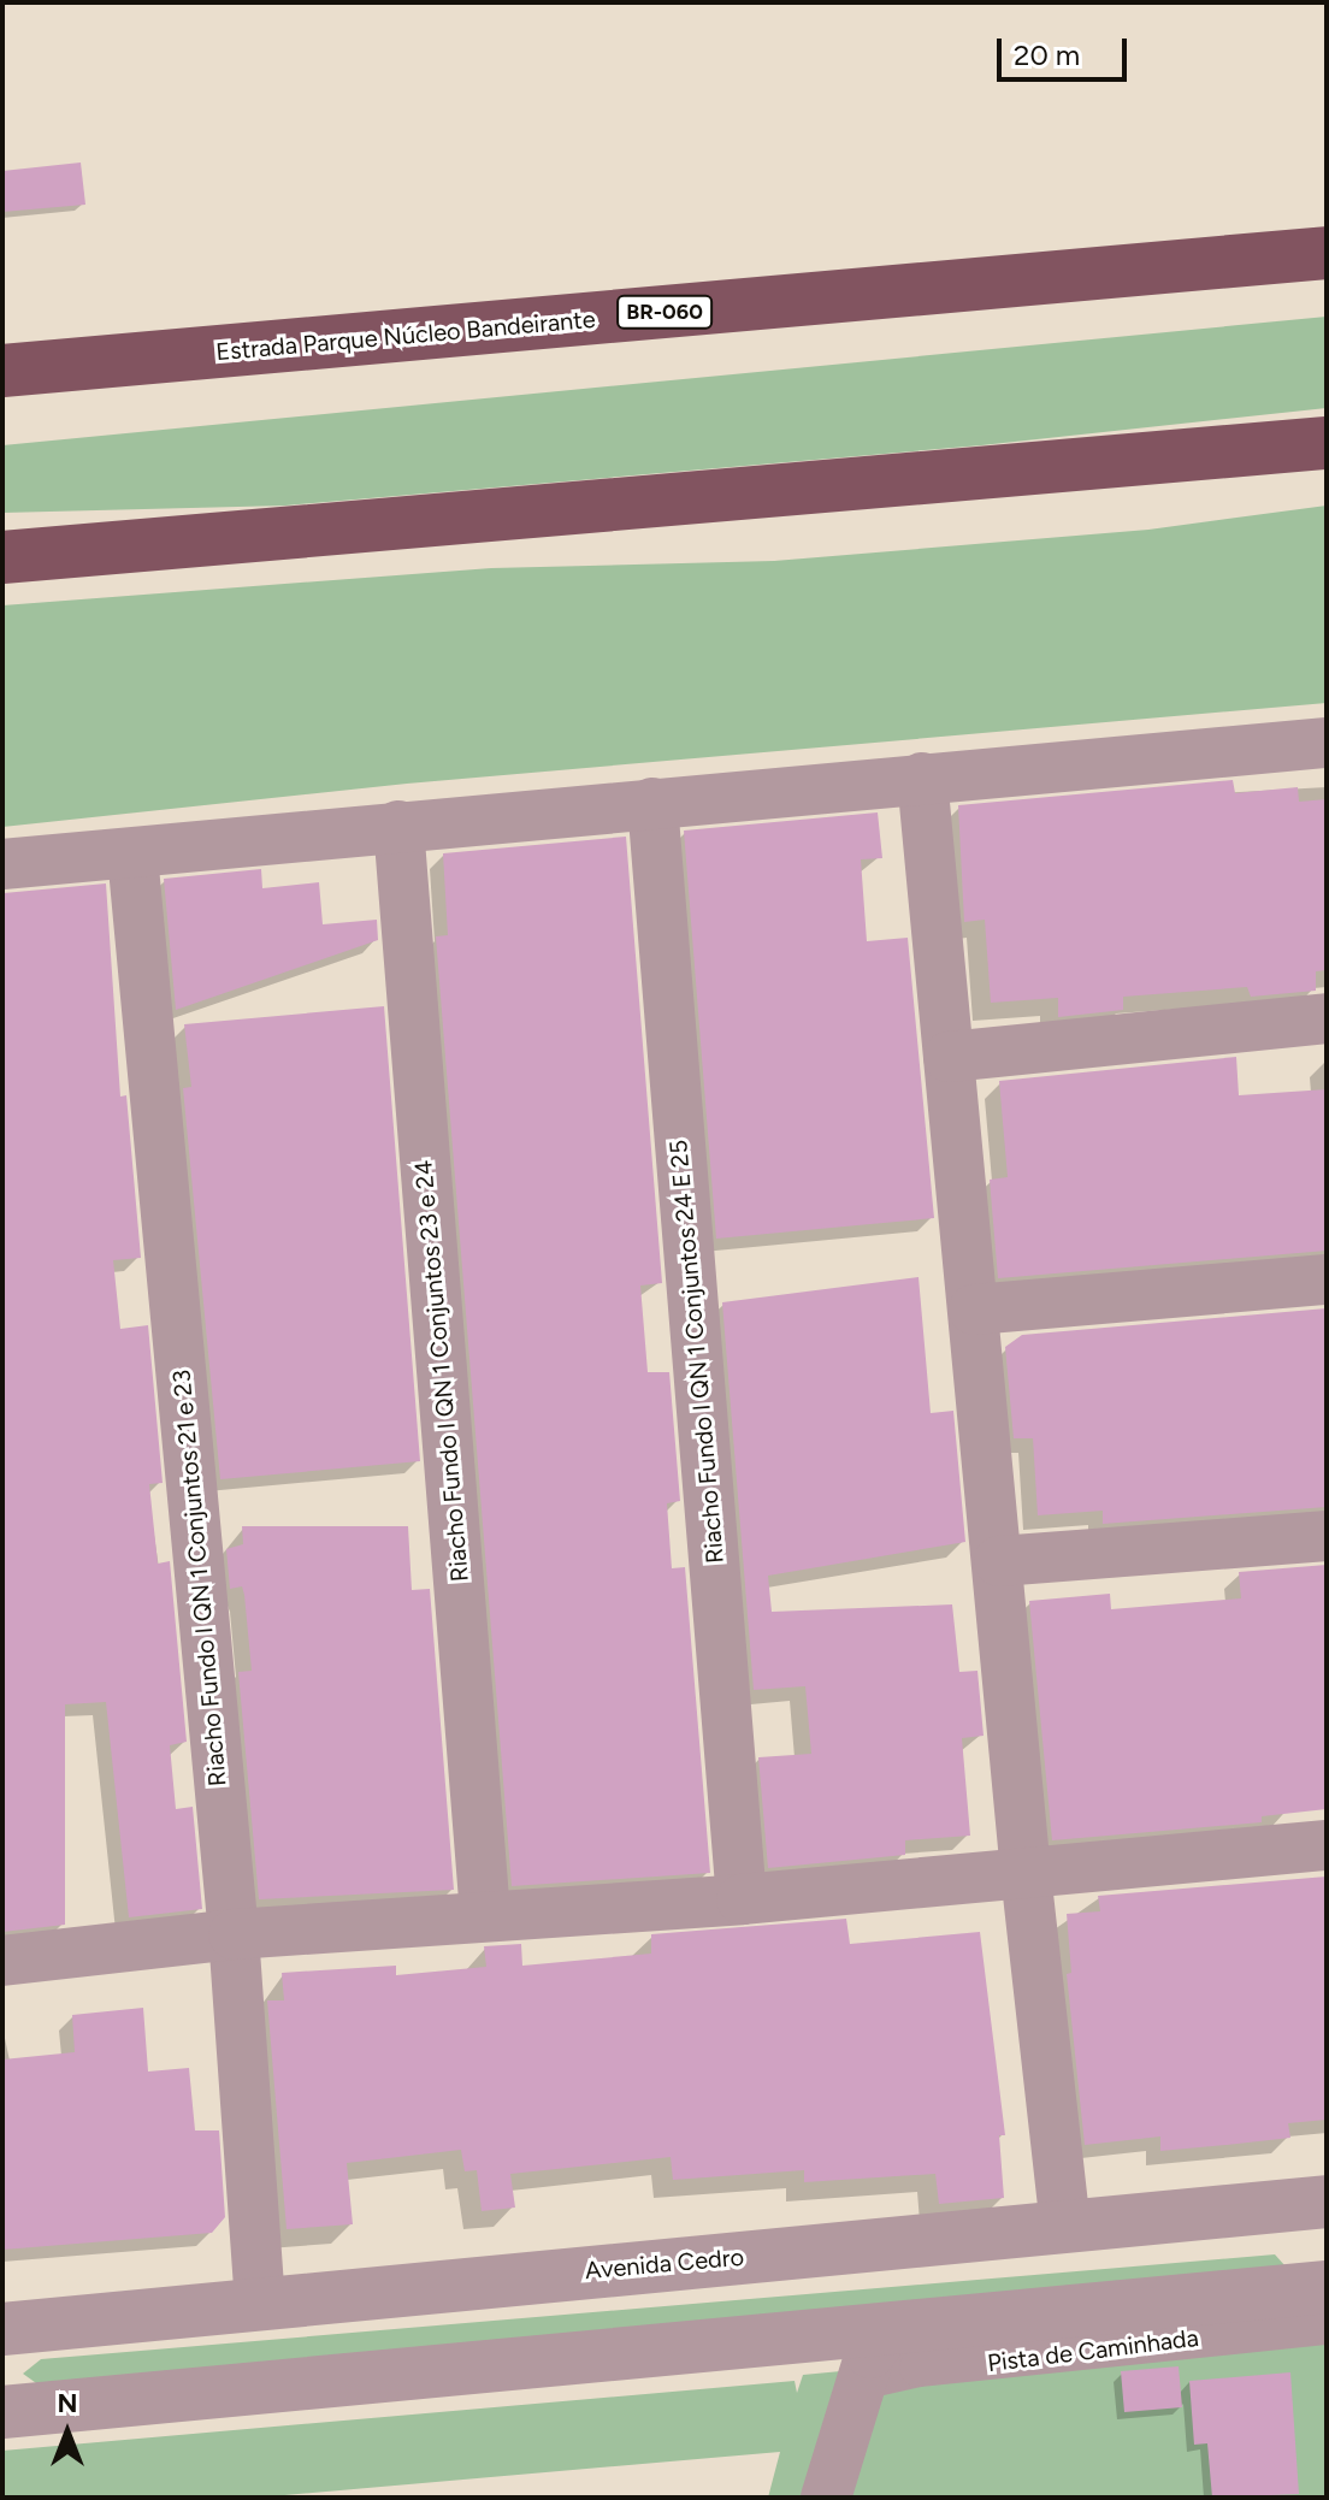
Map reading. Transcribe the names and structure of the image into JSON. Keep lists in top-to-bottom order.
{
  "streets": {
    "highway": ["BR-060", "Estrada Parque Núcleo Bandeirante"],
    "street": [
      "Riacho Fundo I QN 1 Conjuntos 24 E 25",
      "Riacho Fundo I QN 1 Conjuntos 23 e 24",
      "Riacho Fundo I QN 1 Conjuntos 21 e 23",
      "Avenida Cedro",
      "Pista de Caminhada"
    ]
  },
  "crossings": [
    ["Riacho Fundo I QN 1 Conjuntos 21 e 23", "Avenida Cedro"]
  ],
  "scale_bar": "20 m",
  "north": "top"
}
